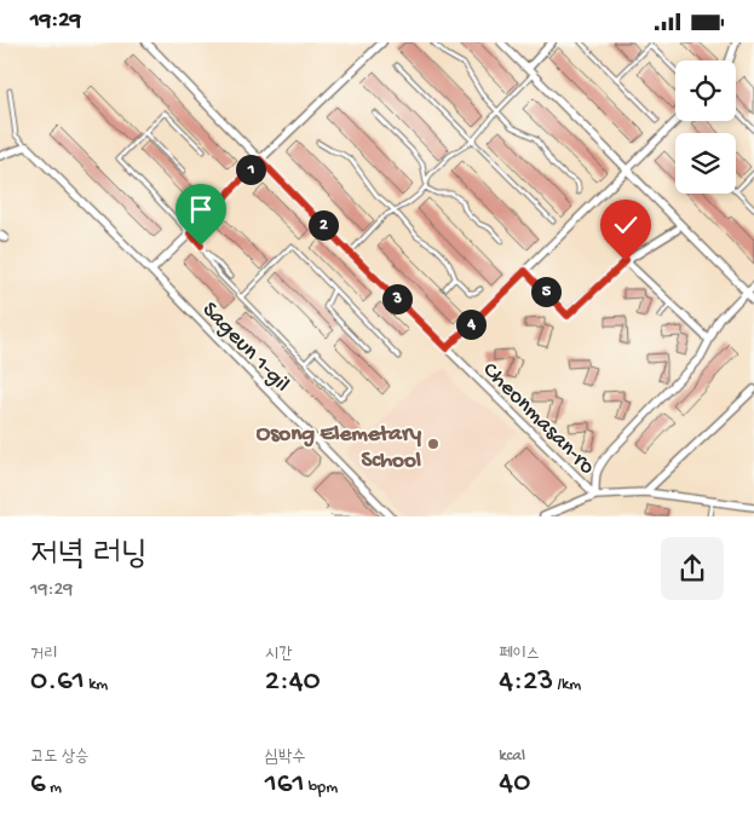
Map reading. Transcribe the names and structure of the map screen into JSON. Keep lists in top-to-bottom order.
{
  "streets": {
    "street": ["Sageun 1-gil", "Cheonmasan-ro"]
  },
  "places": ["Osong Elemetary School"],
  "page": {
    "status": "19:29",
    "pins": [
      "1",
      "2",
      "5",
      "3",
      "4"
    ],
    "heading": ["저녁 러닝", "19:29"],
    "stats": [
      ["거리", "0.61 km"],
      ["시간", "2:40"],
      ["페이스", "4:23 /km"],
      ["고도 상승", "6 m"],
      ["심박수", "161 bpm"],
      ["kcal", "40"]
    ]
  }
}
